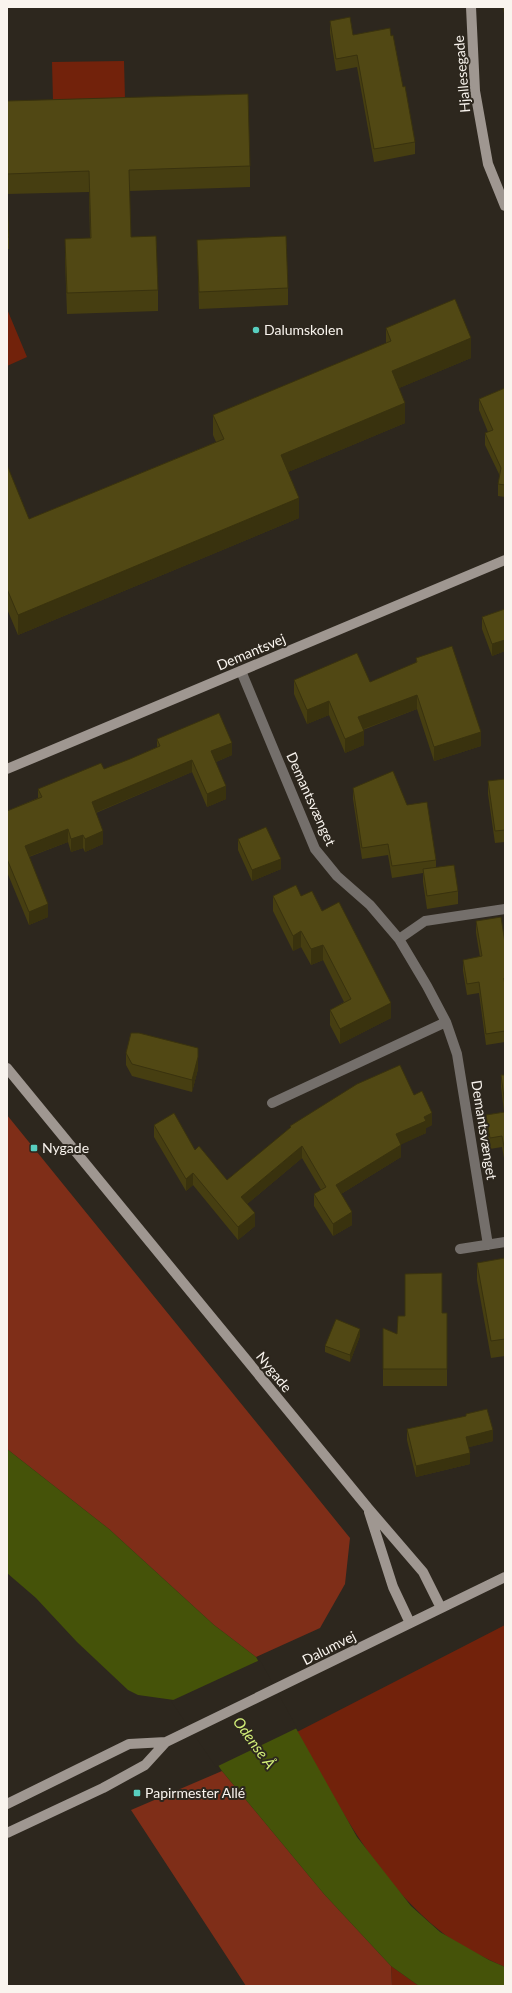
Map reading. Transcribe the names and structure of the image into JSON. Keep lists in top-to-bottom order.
{
  "streets": {
    "street": [
      "Hjallesegade",
      "Demantsvej",
      "Demantsvænget",
      "Nygade",
      "Dalumvej"
    ]
  },
  "crossings": [
    ["Demantsvej", "Demantsvænget"],
    ["Nygade", "Dalumvej"]
  ],
  "water": ["Odense Å"],
  "places": {
    "other": ["Dalumskolen"],
    "transit": ["Nygade", "Papirmester Allé"]
  }
}
